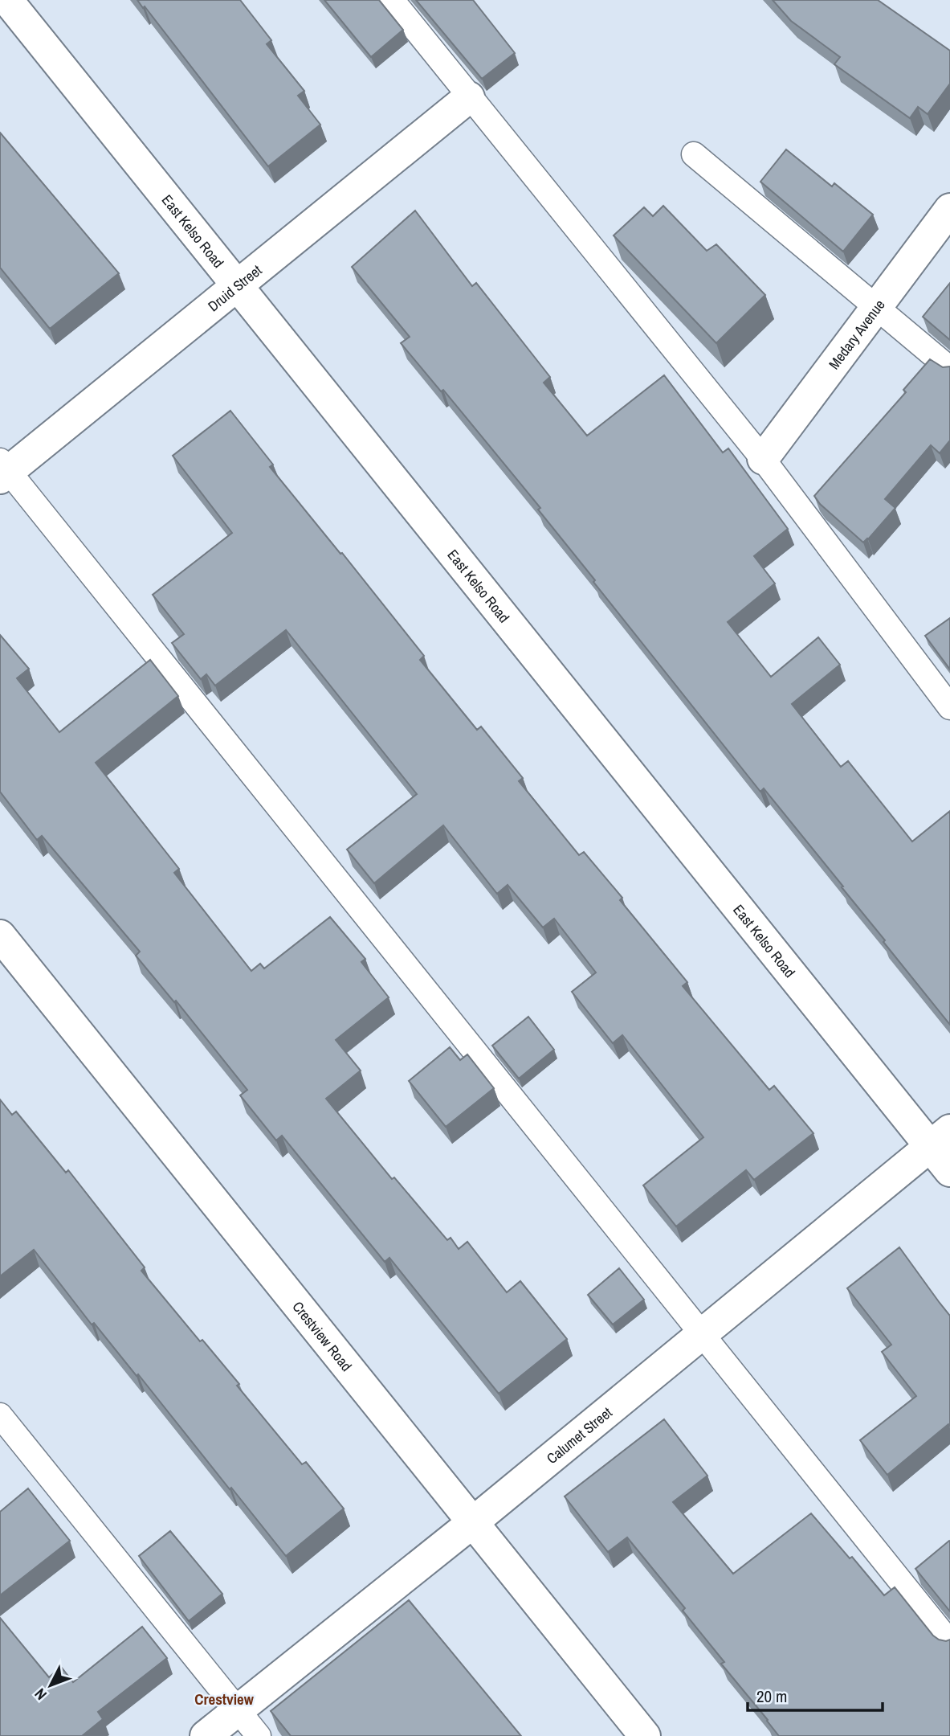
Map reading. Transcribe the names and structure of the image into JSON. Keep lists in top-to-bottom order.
{
  "streets": {
    "street": [
      "East Kelso Road",
      "Druid Street",
      "Medary Avenue",
      "Crestview Road",
      "Calumet Street"
    ]
  },
  "crossings": [
    ["East Kelso Road", "Druid Street"],
    ["East Kelso Road", "Calumet Street"],
    ["Crestview Road", "Calumet Street"]
  ],
  "districts": ["Crestview"],
  "scale_bar": "20 m",
  "north": "bottom left"
}
